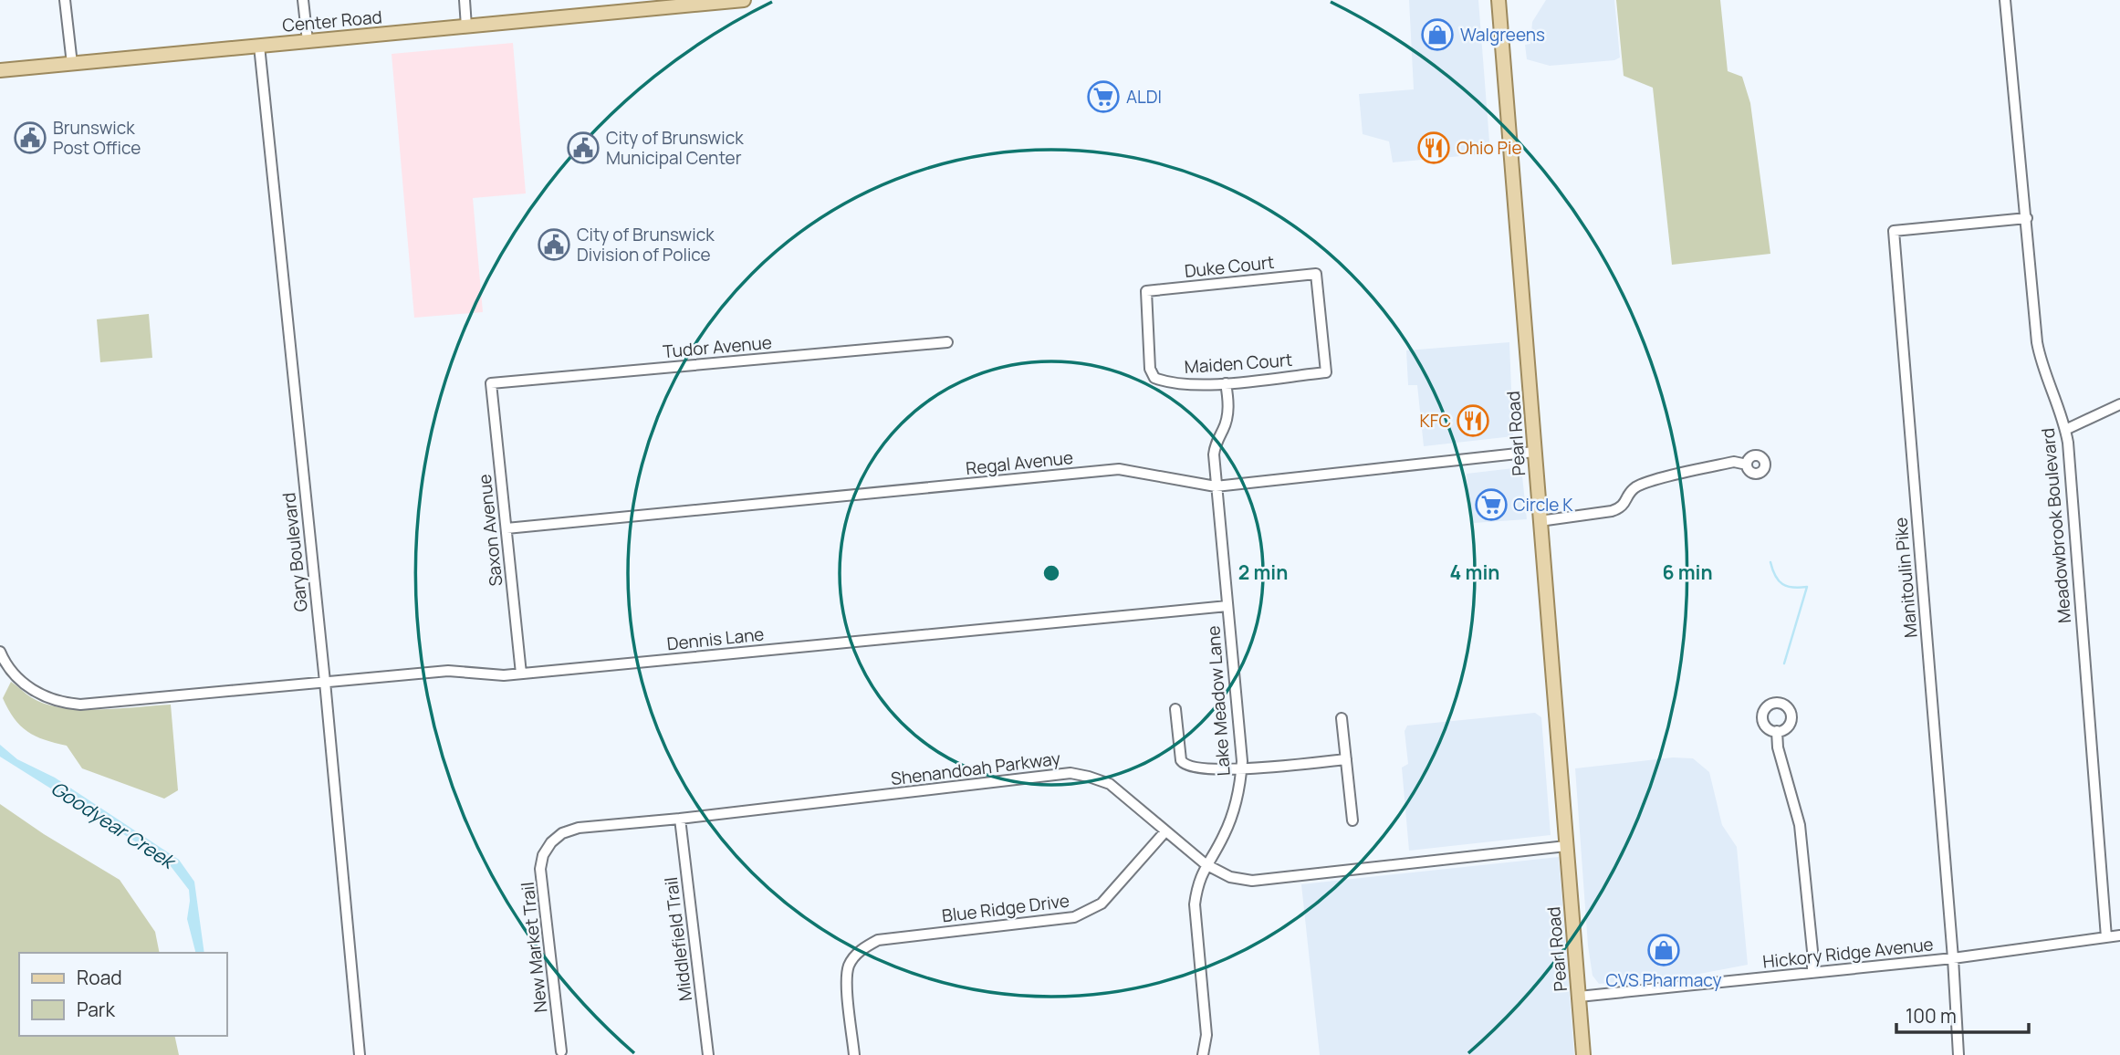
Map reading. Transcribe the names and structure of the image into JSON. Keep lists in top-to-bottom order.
{
  "streets": {
    "main road": ["Center Road", "Pearl Road"],
    "street": [
      "Duke Court",
      "Tudor Avenue",
      "Maiden Court",
      "Regal Avenue",
      "Meadowbrook Boulevard",
      "Saxon Avenue",
      "Gary Boulevard",
      "Manitoulin Pike",
      "Dennis Lane",
      "Lake Meadow Lane",
      "Shenandoah Parkway",
      "Blue Ridge Drive",
      "Middlefield Trail",
      "New Market Trail",
      "Hickory Ridge Avenue"
    ]
  },
  "crossings": [
    ["Center Road", "Gary Boulevard"],
    ["Duke Court", "Maiden Court"],
    ["Tudor Avenue", "Saxon Avenue"],
    ["Maiden Court", "Lake Meadow Lane"],
    ["Pearl Road", "Regal Avenue"],
    ["Pearl Road", "Shenandoah Parkway"],
    ["Pearl Road", "Hickory Ridge Avenue"],
    ["Regal Avenue", "Saxon Avenue"],
    ["Regal Avenue", "Lake Meadow Lane"],
    ["Meadowbrook Boulevard", "Manitoulin Pike"],
    ["Meadowbrook Boulevard", "Hickory Ridge Avenue"],
    ["Saxon Avenue", "Dennis Lane"],
    ["Gary Boulevard", "Dennis Lane"],
    ["Manitoulin Pike", "Hickory Ridge Avenue"],
    ["Dennis Lane", "Lake Meadow Lane"],
    ["Lake Meadow Lane", "Shenandoah Parkway"],
    ["Shenandoah Parkway", "Blue Ridge Drive"],
    ["Shenandoah Parkway", "Middlefield Trail"],
    ["Shenandoah Parkway", "New Market Trail"]
  ],
  "water": ["Goodyear Creek"],
  "places": {
    "shop": ["Walgreens", "CVS Pharmacy"],
    "supermarket": ["ALDI", "Circle K"],
    "public building": ["Brunswick Post Office", "City of Brunswick Municipal Center", "City of Brunswick Division of Police"],
    "restaurant": ["Ohio Pie", "KFC"]
  },
  "legend": ["Road", "Park"],
  "scale_bar": "100 m",
  "rings": ["2 min", "4 min", "6 min"]
}
